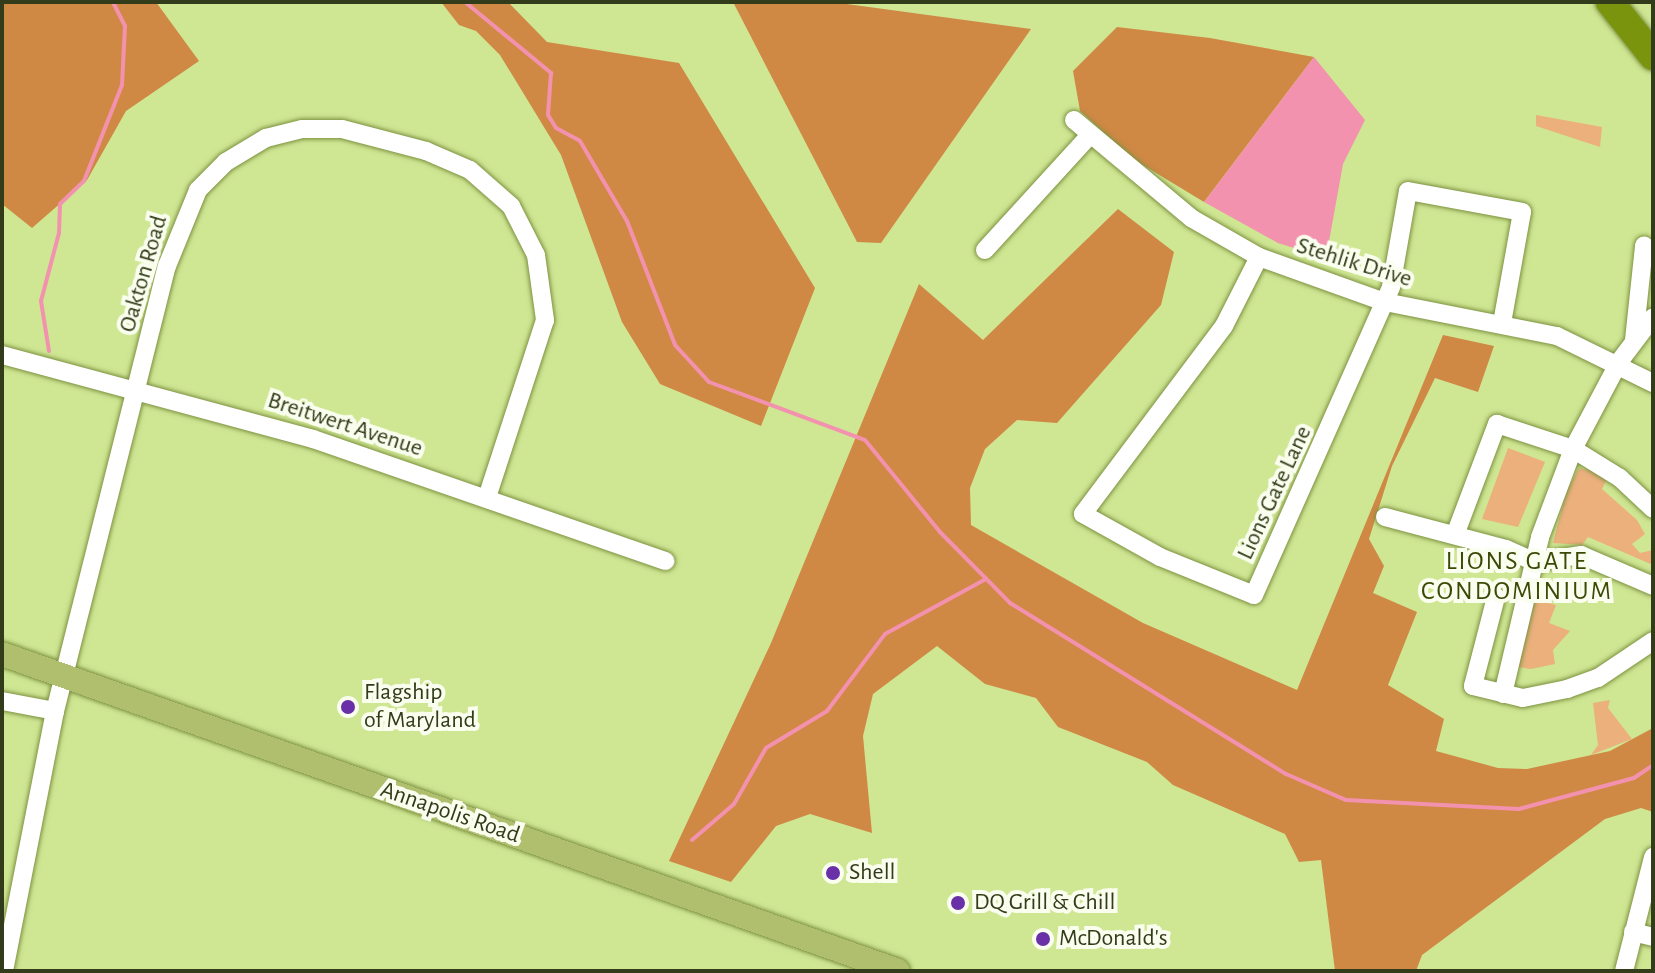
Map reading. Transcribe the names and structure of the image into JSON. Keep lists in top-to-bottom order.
{
  "streets": {
    "main road": ["Annapolis Road"],
    "street": [
      "Stehlik Drive",
      "Oakton Road",
      "Breitwert Avenue",
      "Lions Gate Lane"
    ]
  },
  "crossings": [
    ["Stehlik Drive", "Lions Gate Lane"],
    ["Oakton Road", "Breitwert Avenue"],
    ["Oakton Road", "Annapolis Road"]
  ],
  "districts": ["LIONS GATE CONDOMINIUM"],
  "places": [
    "Flagship of Maryland",
    "Shell",
    "DQ Grill & Chill",
    "McDonald's"
  ]
}
